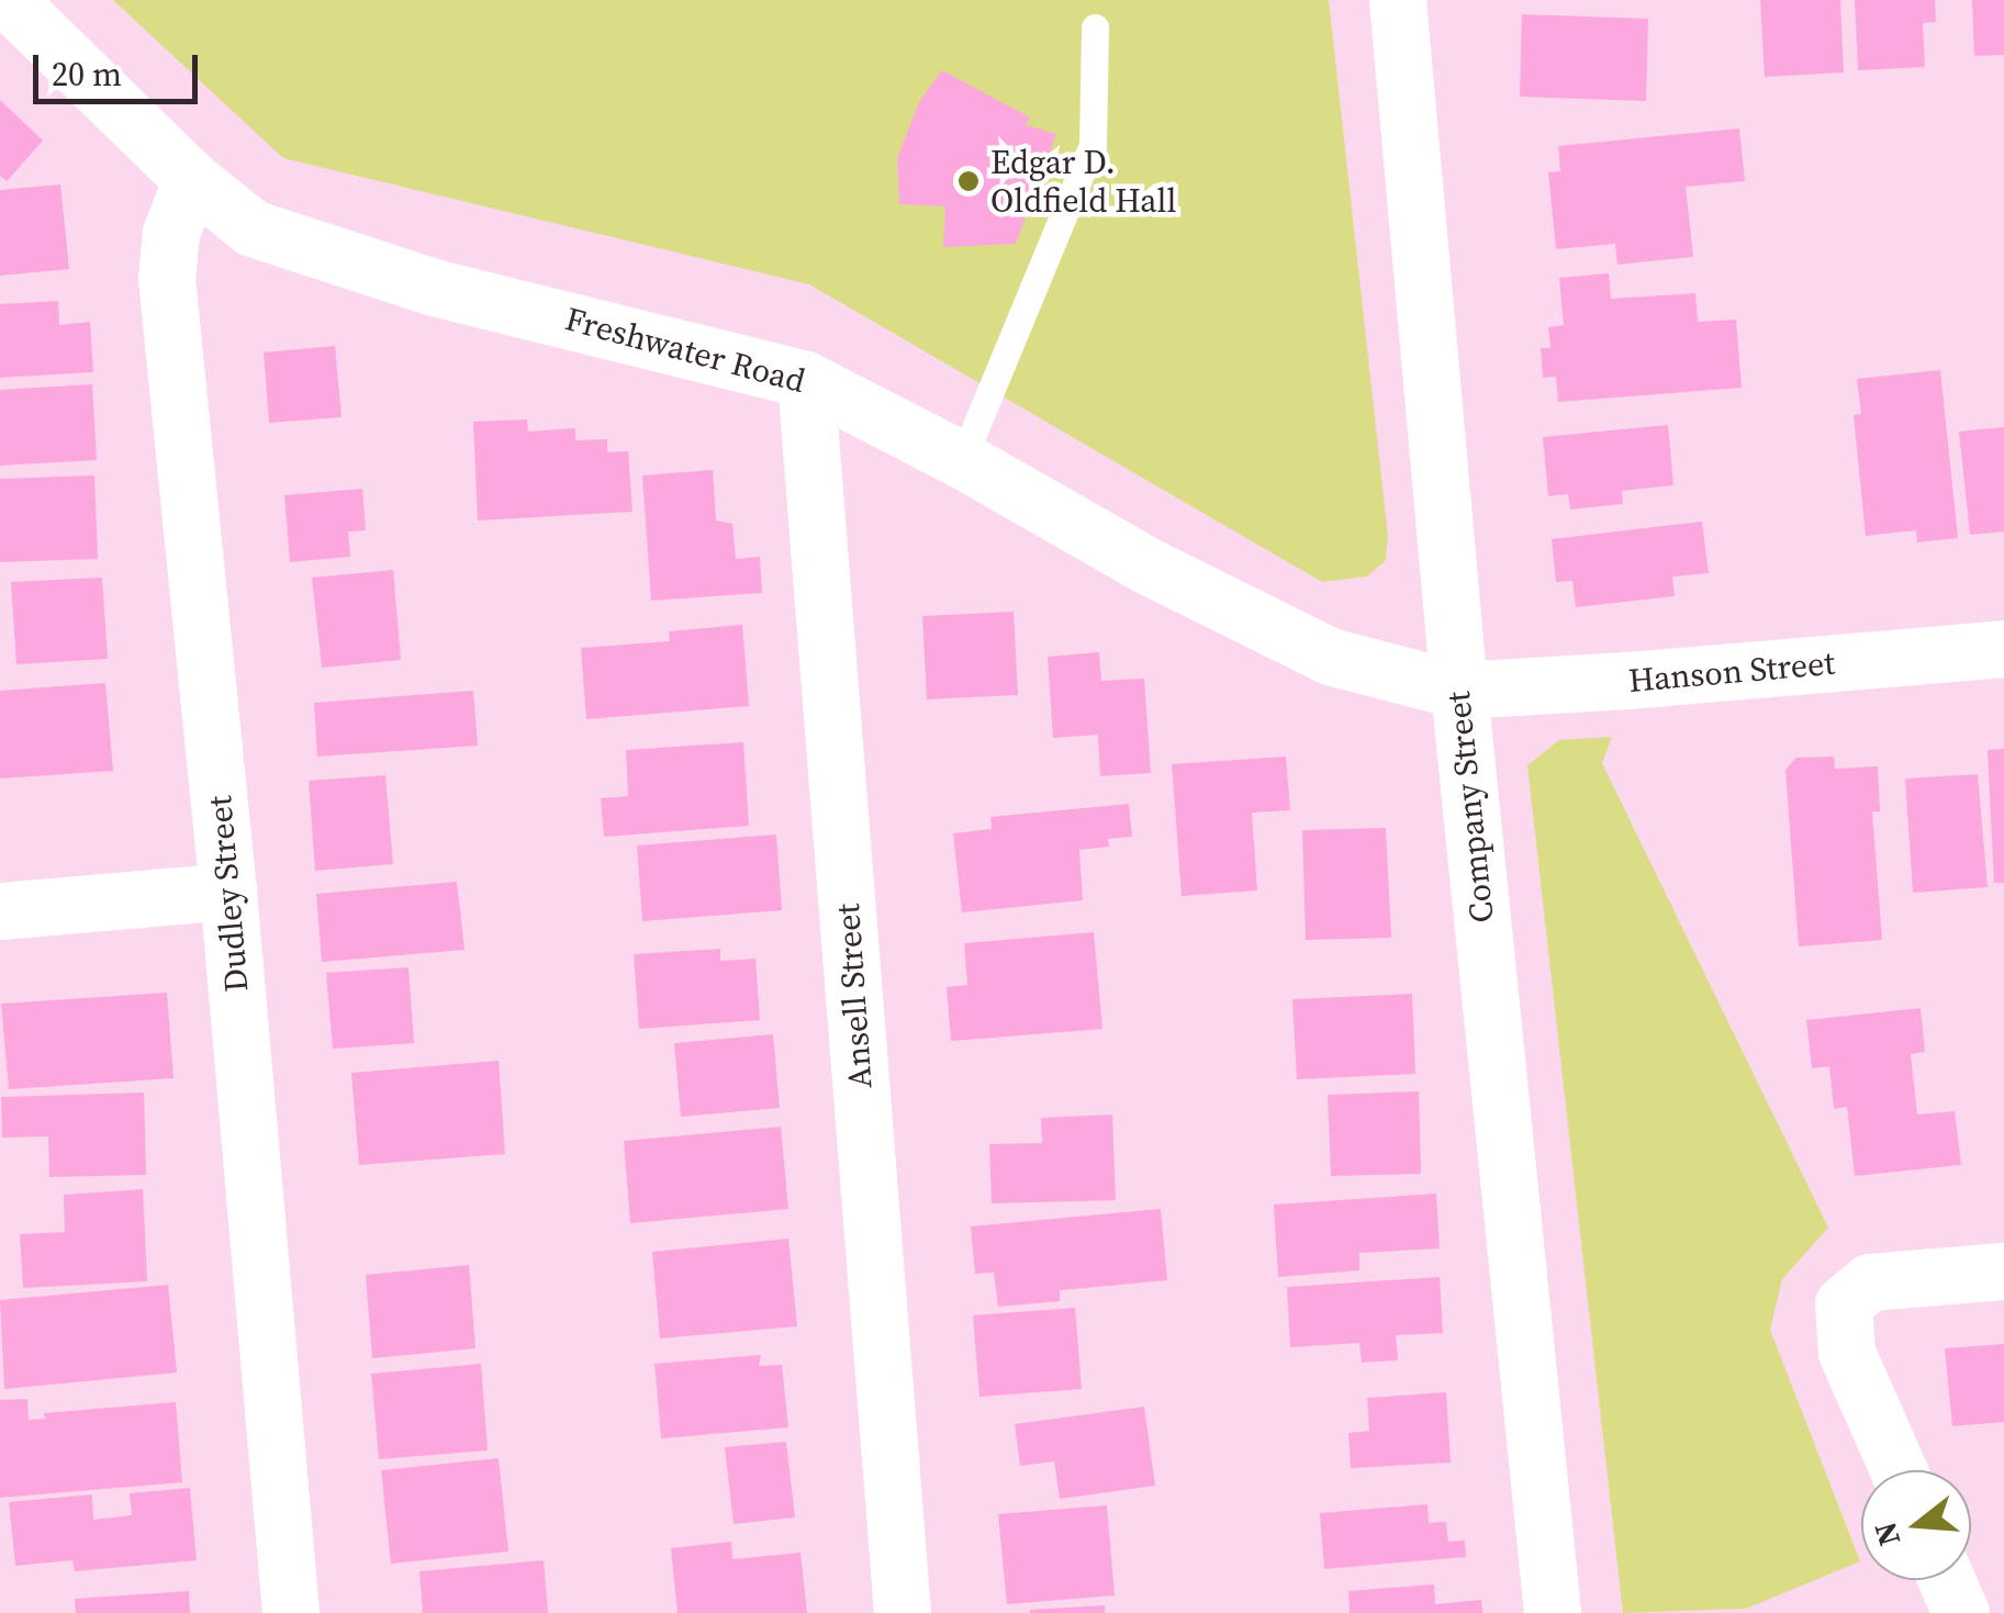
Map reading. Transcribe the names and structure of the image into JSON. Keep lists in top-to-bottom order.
{
  "streets": {
    "street": [
      "Freshwater Road",
      "Hanson Street",
      "Company Street",
      "Dudley Street",
      "Ansell Street"
    ]
  },
  "crossings": [
    ["Freshwater Road", "Hanson Street"],
    ["Freshwater Road", "Company Street"],
    ["Freshwater Road", "Dudley Street"],
    ["Freshwater Road", "Ansell Street"],
    ["Hanson Street", "Company Street"]
  ],
  "places": ["Edgar D. Oldfield Hall"],
  "scale_bar": "20 m",
  "north": "left"
}
